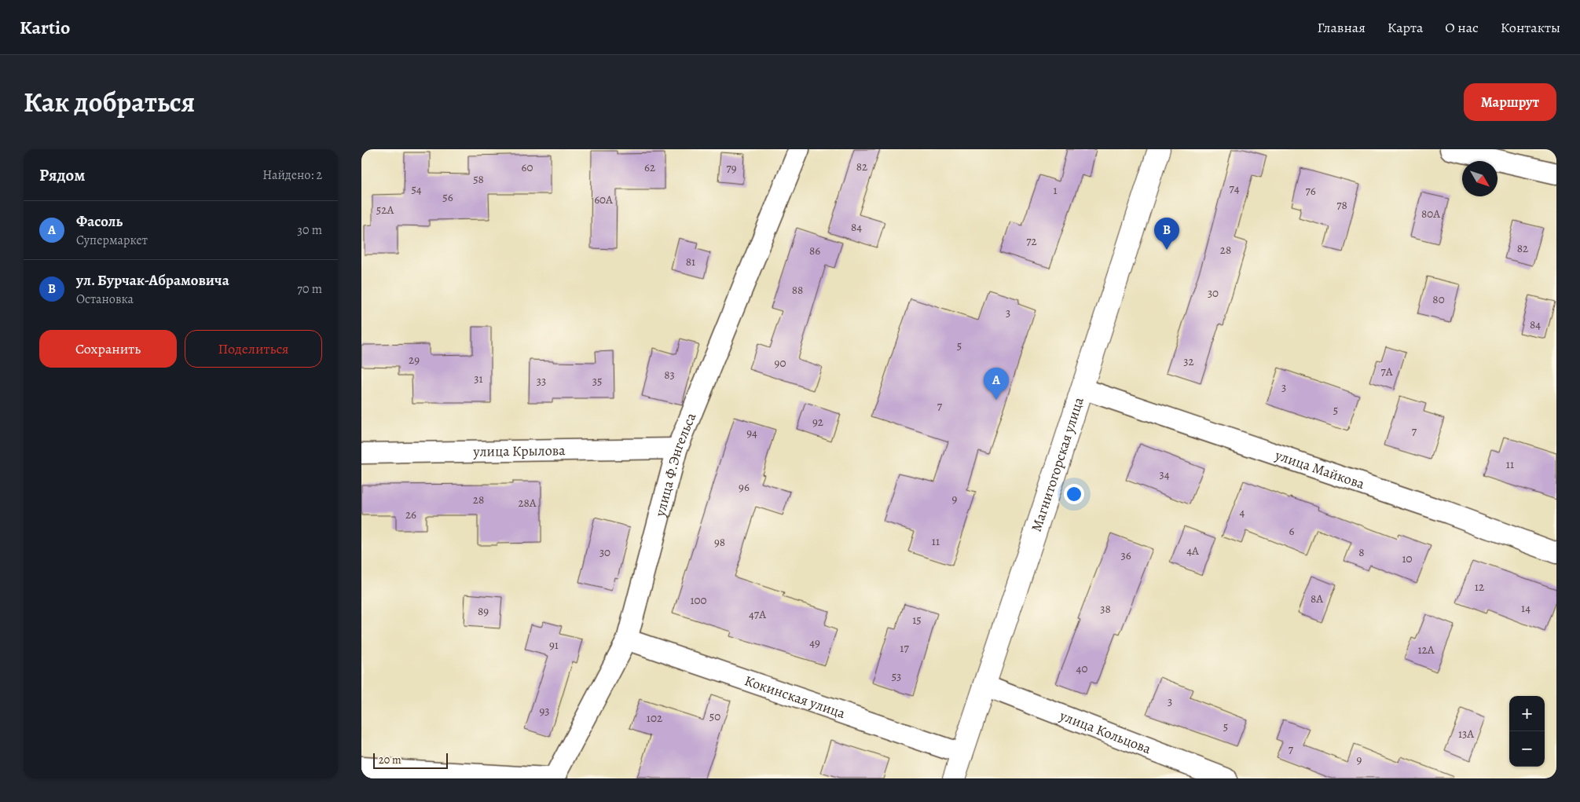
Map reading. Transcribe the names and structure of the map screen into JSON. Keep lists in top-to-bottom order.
{
  "streets": {
    "street": [
      "улица Крылова",
      "Магнитогорская улица",
      "улица Ф.Энгельса",
      "улица Майкова",
      "Кокинская улица",
      "улица Кольцова"
    ]
  },
  "crossings": [
    ["улица Крылова", "улица Ф.Энгельса"],
    ["Магнитогорская улица", "улица Майкова"],
    ["Магнитогорская улица", "Кокинская улица"],
    ["Магнитогорская улица", "улица Кольцова"],
    ["улица Ф.Энгельса", "Кокинская улица"]
  ],
  "house_numbers": [
    "82",
    "60",
    "62",
    "79",
    "58",
    "74",
    "54",
    "1",
    "76",
    "56",
    "60А",
    "78",
    "52А",
    "80А",
    "84",
    "72",
    "82",
    "28",
    "86",
    "81",
    "88",
    "30",
    "80",
    "3",
    "84",
    "5",
    "29",
    "32",
    "90",
    "7А",
    "83",
    "31",
    "33",
    "35",
    "3",
    "7",
    "5",
    "92",
    "7",
    "94",
    "11",
    "34",
    "96",
    "9",
    "28",
    "28А",
    "4",
    "26",
    "6",
    "11",
    "98",
    "4А",
    "30",
    "8",
    "36",
    "10",
    "12",
    "8А",
    "100",
    "14",
    "38",
    "89",
    "47А",
    "15",
    "49",
    "91",
    "17",
    "12А",
    "40",
    "53",
    "3",
    "93",
    "50",
    "102",
    "5",
    "13А",
    "7",
    "9"
  ],
  "scale_bar": "20 m",
  "north": "bottom right",
  "page": {
    "header": "Kartio",
    "nav": [
      "Главная",
      "Карта",
      "О нас",
      "Контакты"
    ],
    "title": "Как добраться",
    "buttons": [
      "Маршрут",
      ["Сохранить", "Поделиться"]
    ],
    "heading": ["Рядом", "Найдено: 2"],
    "list": [
      {
        "mark": "A",
        "name": "Фасоль",
        "note": "Супермаркет",
        "value": "30 m"
      },
      {
        "mark": "B",
        "name": "ул. Бурчак-Абрамовича",
        "note": "Остановка",
        "value": "70 m"
      }
    ],
    "pins": ["B", "A"],
    "map_buttons": ["+", "−"],
    "scale": "20 m"
  }
}
